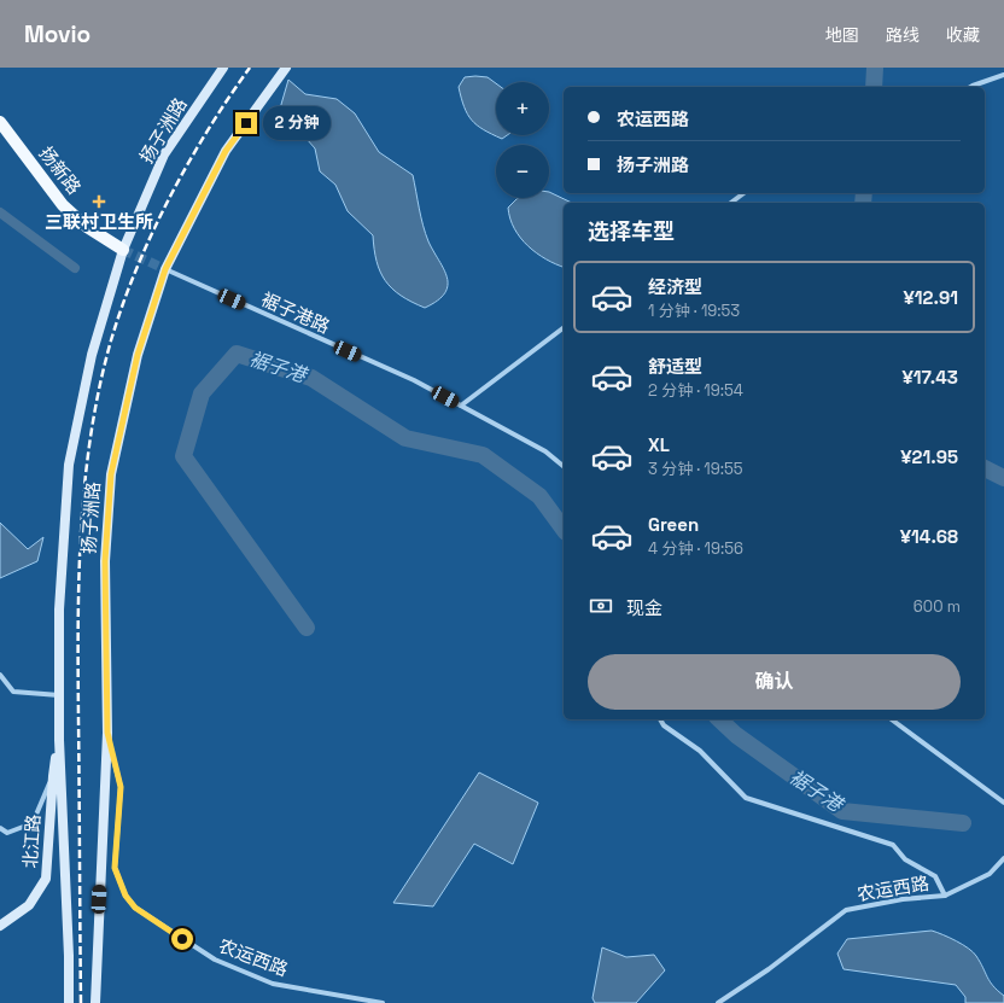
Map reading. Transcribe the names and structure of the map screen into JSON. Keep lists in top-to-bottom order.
{
  "streets": {
    "main road": ["扬子洲路", "扬新路", "北江路"],
    "street": ["裾子港路", "农运西路"]
  },
  "crossings": [
    ["扬子洲路", "扬新路"],
    ["扬子洲路", "裾子港路"],
    ["扬子洲路", "北江路"],
    ["扬子洲路", "农运西路"]
  ],
  "water": ["裾子港"],
  "places": {
    "health": ["三联村卫生所"]
  },
  "page": {
    "header": "Movio",
    "nav": ["地图", "路线", "收藏"],
    "map_buttons": ["+", "−"],
    "banner": ["农运西路", "扬子洲路"],
    "bubble": "2 分钟",
    "heading": "选择车型",
    "list": [
      {
        "name": "经济型",
        "note": "1 分钟 · 19:53",
        "value": "¥12.91"
      },
      {
        "name": "舒适型",
        "note": "2 分钟 · 19:54",
        "value": "¥17.43"
      },
      {
        "name": "XL",
        "note": "3 分钟 · 19:55",
        "value": "¥21.95"
      },
      {
        "name": "Green",
        "note": "4 分钟 · 19:56",
        "value": "¥14.68"
      }
    ],
    "pay": ["现金", "600 m"],
    "buttons": "确认"
  }
}
